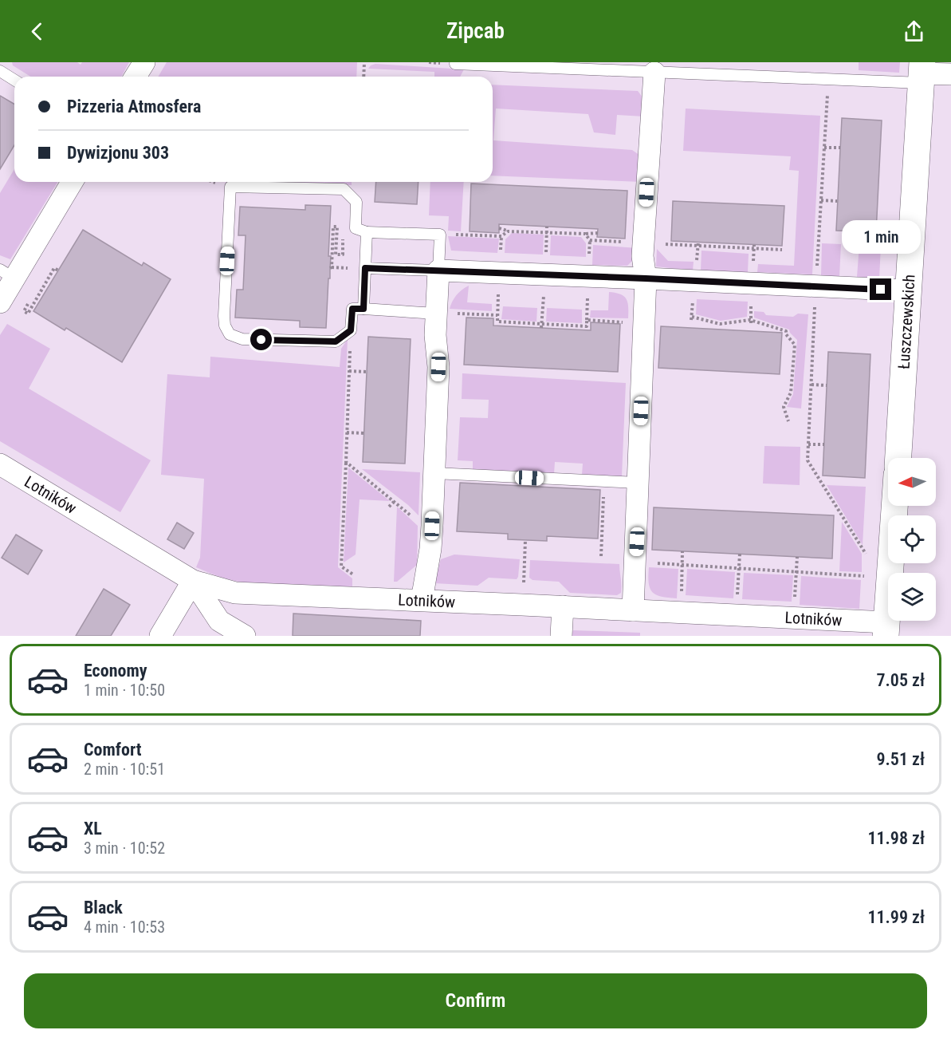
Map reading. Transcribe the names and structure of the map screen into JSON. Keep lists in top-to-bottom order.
{
  "streets": {
    "street": ["Łuszczewskich", "Lotników"]
  },
  "north": "left",
  "page": {
    "header": "Zipcab",
    "banner": ["Pizzeria Atmosfera", "Dywizjonu 303"],
    "bubble": "1 min",
    "list": [
      {
        "name": "Economy",
        "note": "1 min · 10:50",
        "value": "7.05 zł"
      },
      {
        "name": "Comfort",
        "note": "2 min · 10:51",
        "value": "9.51 zł"
      },
      {
        "name": "XL",
        "note": "3 min · 10:52",
        "value": "11.98 zł"
      },
      {
        "name": "Black",
        "note": "4 min · 10:53",
        "value": "11.99 zł"
      }
    ],
    "buttons": "Confirm"
  }
}
